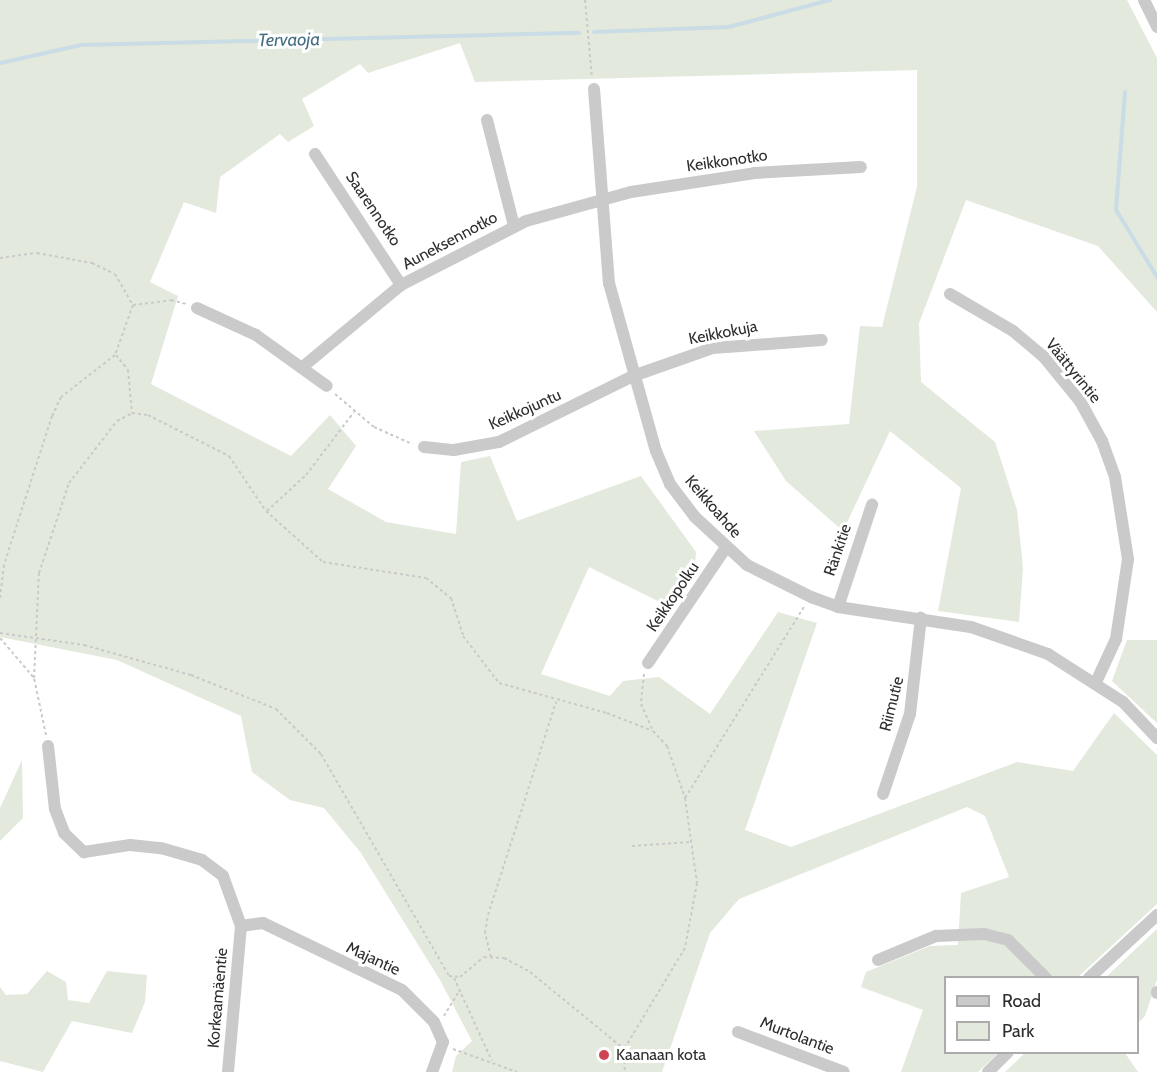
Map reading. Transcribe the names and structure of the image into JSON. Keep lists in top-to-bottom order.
{
  "streets": {
    "street": [
      "Keikkonotko",
      "Saarennotko",
      "Auneksennotko",
      "Keikkokuja",
      "Väättyrintie",
      "Keikkojuntu",
      "Keikkoahde",
      "Ränkitie",
      "Keikkopolku",
      "Riimutie",
      "Majantie",
      "Korkeamäentie",
      "Murtolantie"
    ]
  },
  "crossings": [
    ["Keikkonotko", "Auneksennotko"],
    ["Keikkonotko", "Keikkoahde"],
    ["Saarennotko", "Auneksennotko"],
    ["Auneksennotko", "Keikkoahde"],
    ["Keikkokuja", "Keikkojuntu"],
    ["Keikkokuja", "Keikkoahde"],
    ["Väättyrintie", "Keikkoahde"],
    ["Keikkojuntu", "Keikkoahde"],
    ["Keikkoahde", "Ränkitie"],
    ["Keikkoahde", "Keikkopolku"],
    ["Keikkoahde", "Riimutie"],
    ["Majantie", "Korkeamäentie"]
  ],
  "water": ["Tervaoja"],
  "places": ["Kaanaan kota"],
  "legend": ["Road", "Park"]
}
